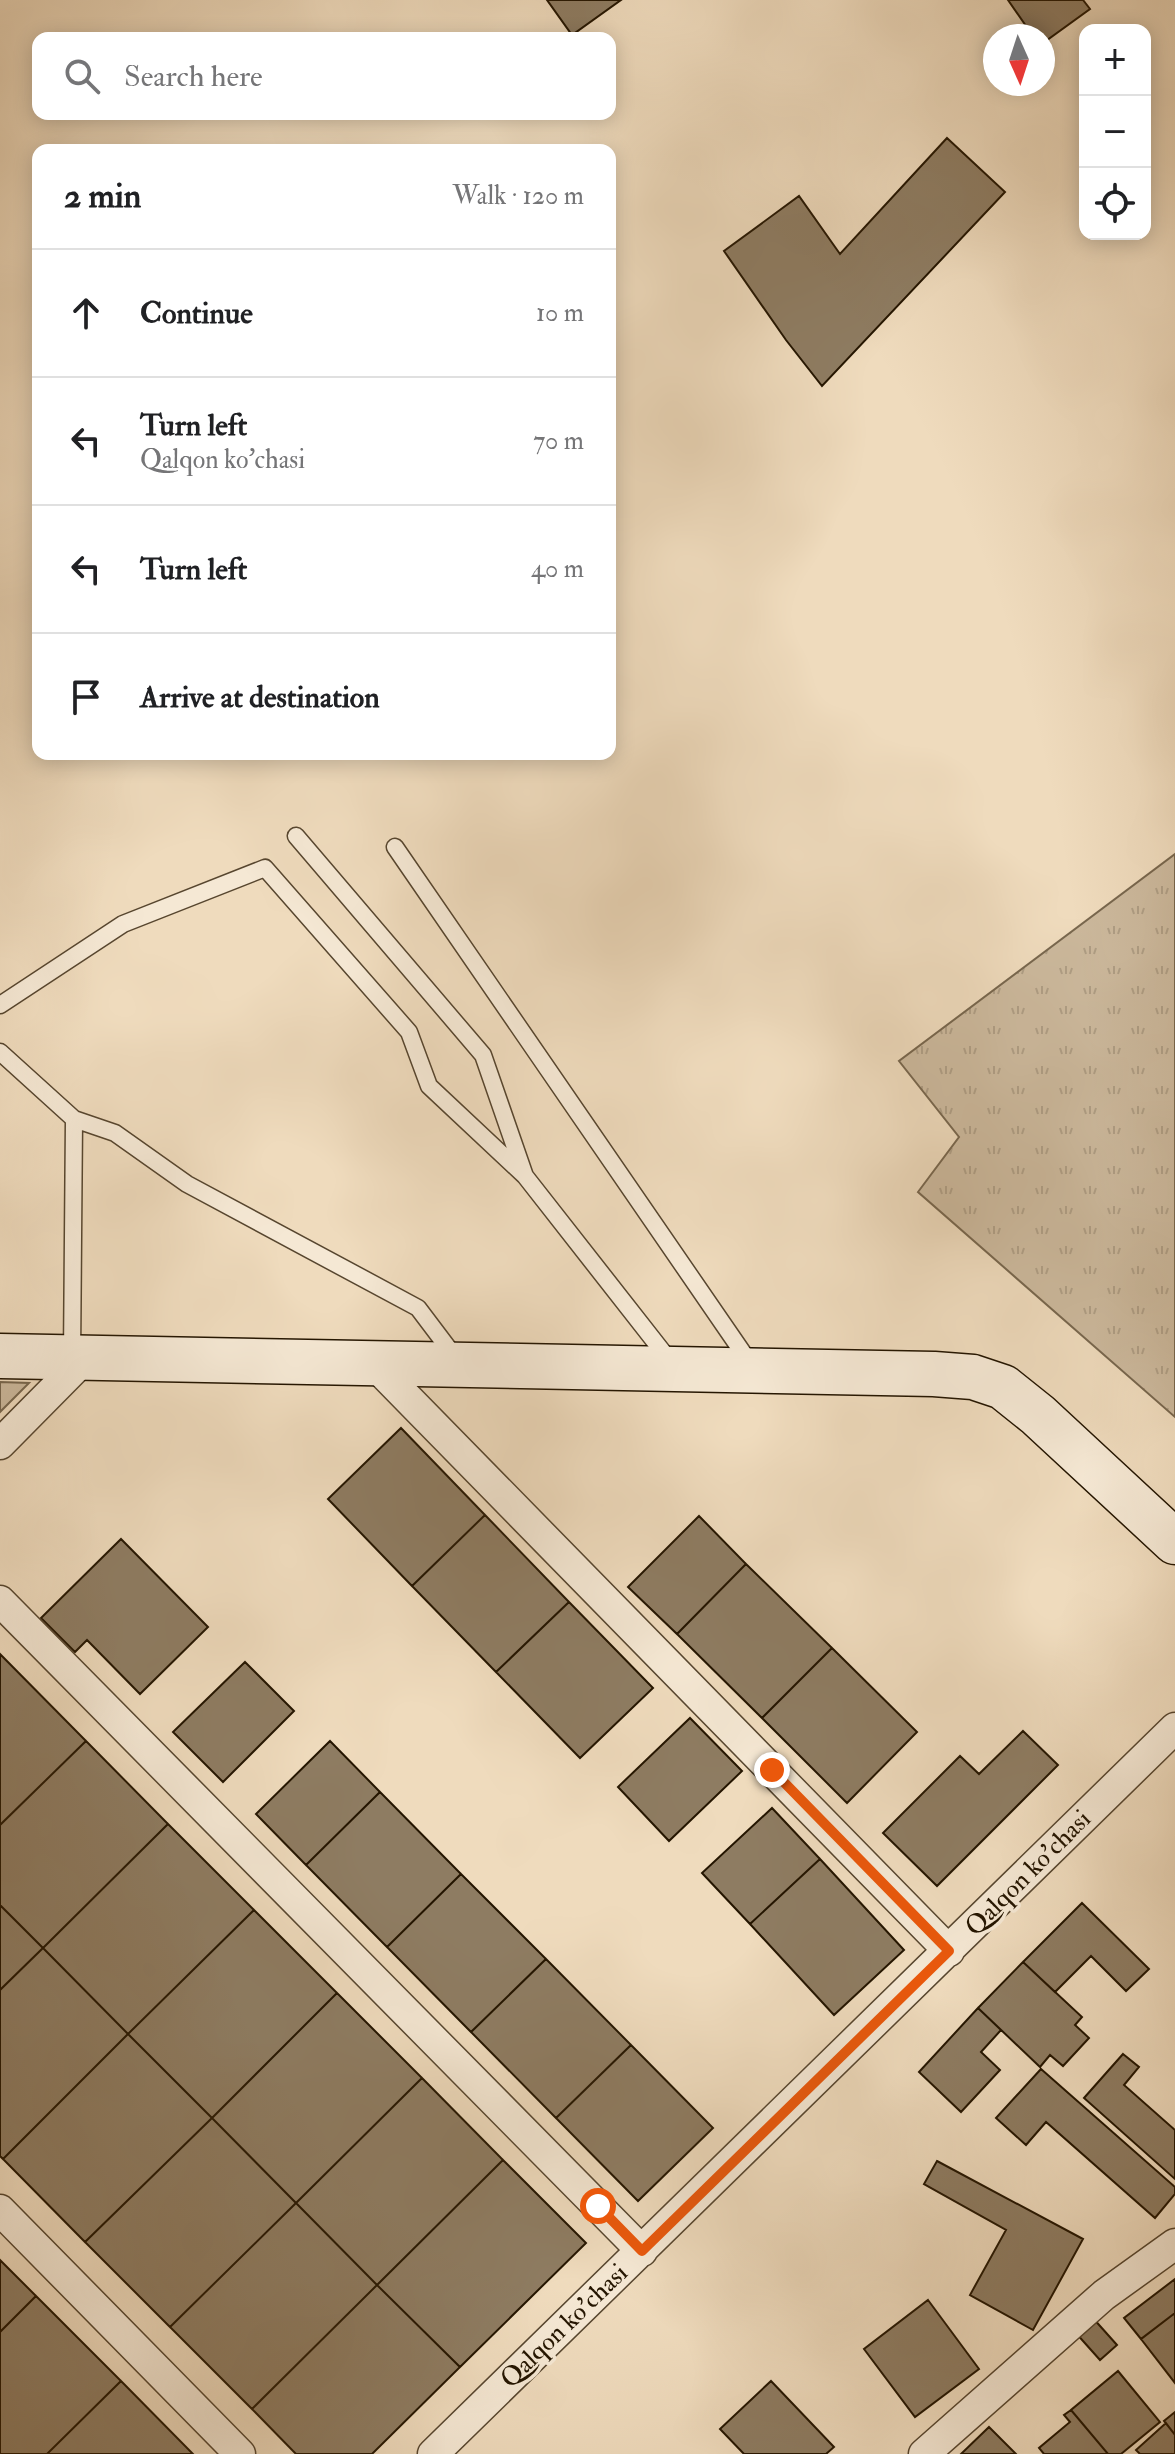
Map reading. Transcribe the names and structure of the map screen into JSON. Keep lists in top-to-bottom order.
{
  "streets": {
    "street": ["Qalqon ko'chasi"]
  },
  "north": "bottom",
  "page": {
    "map_buttons": ["+", "−"],
    "search": "Search here",
    "heading": ["2 min", "Walk · 120 m"],
    "list": [
      ["Continue", "10 m"],
      ["Turn left", "Qalqon ko'chasi", "70 m"],
      ["Turn left", "40 m"],
      "Arrive at destination"
    ]
  }
}
